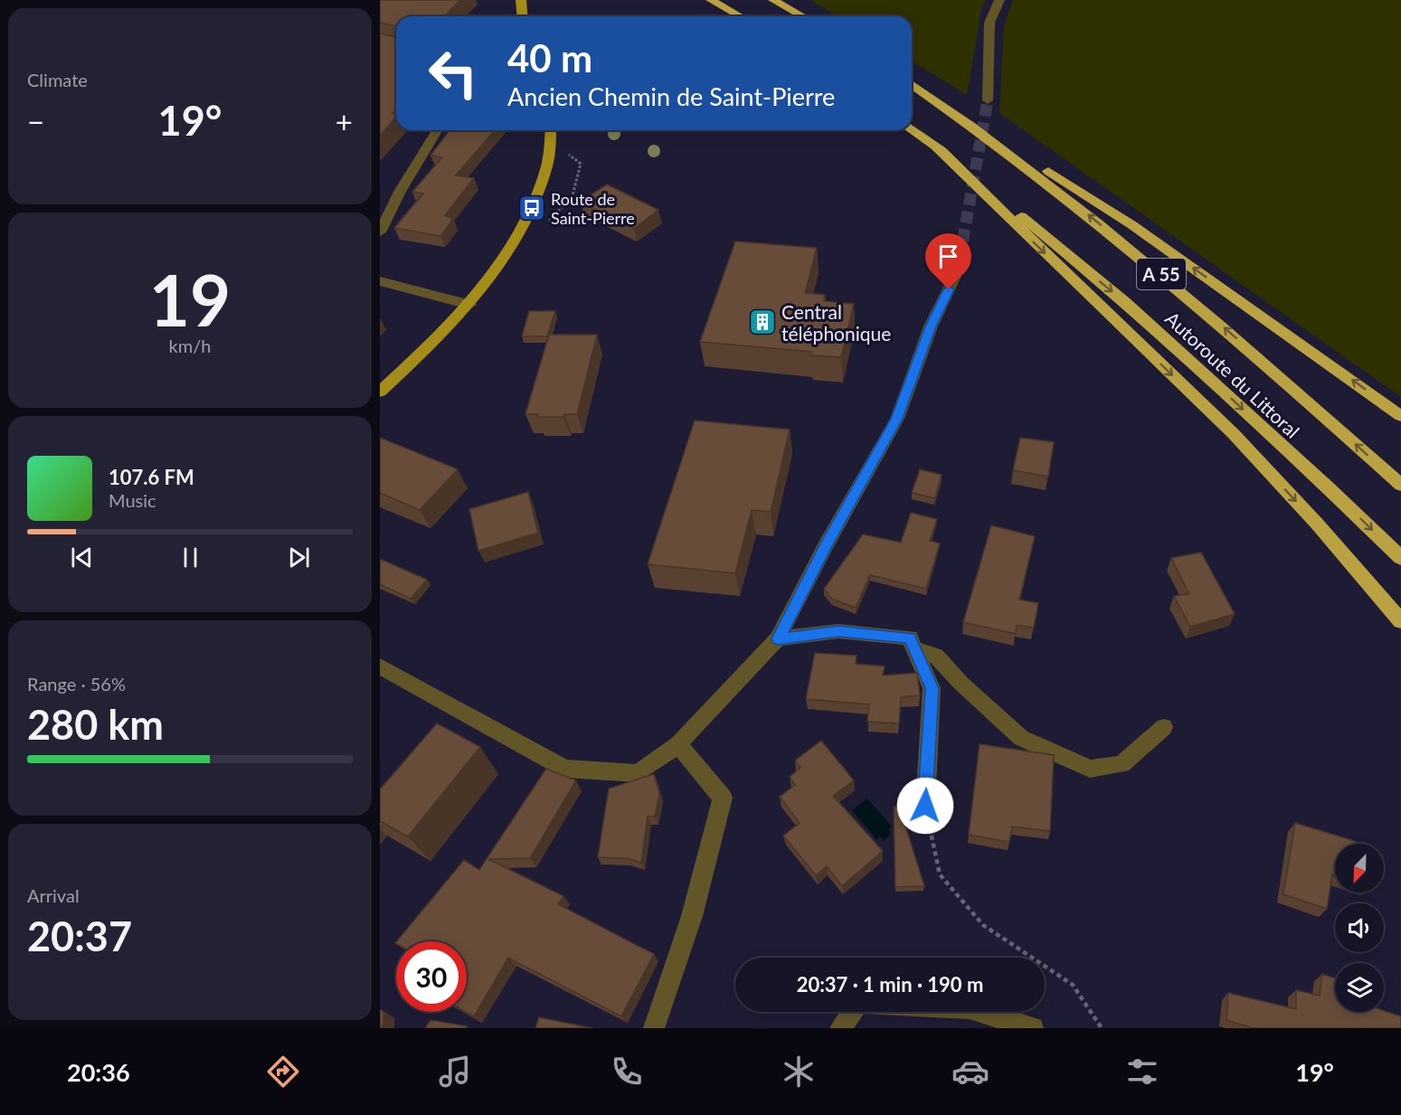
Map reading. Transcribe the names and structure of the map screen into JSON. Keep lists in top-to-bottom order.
{
  "streets": {
    "highway": ["A 55", "Autoroute du Littoral"]
  },
  "places": {
    "bus stop": ["Route de Saint-Pierre"],
    "building": ["Central téléphonique"]
  },
  "north": "bottom left",
  "page": {
    "tile": [
      "Climate",
      ["19", "km/h"],
      ["Range · 56%", "280 km"],
      ["Arrival", "20:37"]
    ],
    "turn": ["40 m", "Ancien Chemin de Saint-Pierre"],
    "heat": ["−", "19°", "+"],
    "song": ["107.6 FM", "Music"],
    "limit": "30",
    "trip": "20:37 · 1 min · 190 m",
    "tabs": ["20:36", "19°"]
  }
}
